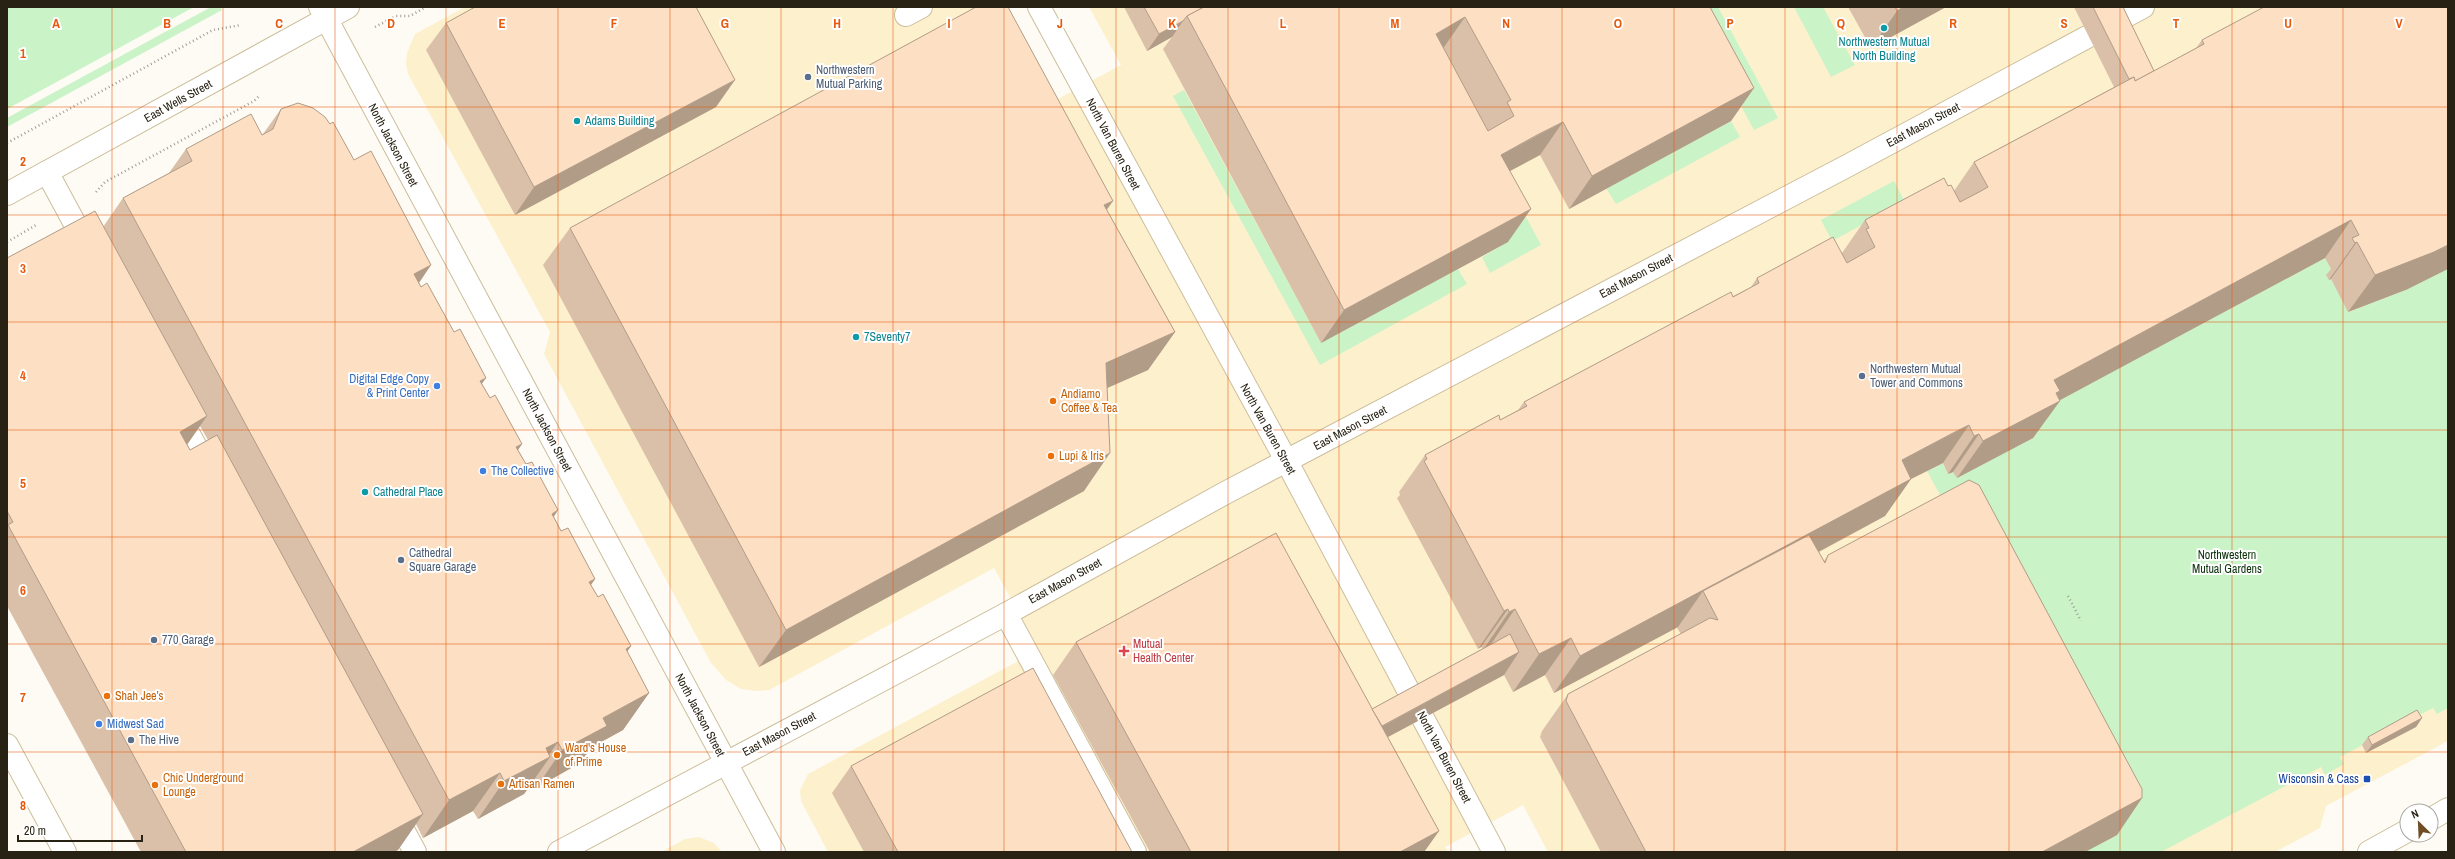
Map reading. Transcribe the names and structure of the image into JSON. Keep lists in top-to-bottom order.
{
  "streets": {
    "main road": [
      "East Wells Street",
      "East Mason Street",
      "North Van Buren Street",
      "North Jackson Street"
    ]
  },
  "crossings": [
    ["East Wells Street", "North Jackson Street"],
    ["East Mason Street", "North Van Buren Street"],
    ["East Mason Street", "North Jackson Street"]
  ],
  "parks": ["Northwestern Mutual Gardens"],
  "places": {
    "other": [
      "Northwestern Mutual North Building",
      "Northwestern Mutual Parking",
      "Adams Building",
      "7Seventy7",
      "Northwestern Mutual Tower and Commons",
      "Digital Edge Copy & Print Center",
      "Andiamo Coffee & Tea",
      "Lupi & Iris",
      "The Collective",
      "Cathedral Place",
      "Cathedral Square Garage",
      "770 Garage",
      "Shah Jee’s",
      "Midwest Sad",
      "The Hive",
      "Ward's House of Prime",
      "Artisan Ramen",
      "Chic Underground Lounge"
    ],
    "health": ["Mutual Health Center"],
    "transit": ["Wisconsin & Cass"]
  },
  "scale_bar": "20 m",
  "north": "top left",
  "grid": {
    "columns": [
      "A",
      "B",
      "C",
      "D",
      "E",
      "F",
      "G",
      "H",
      "I",
      "J",
      "K",
      "L",
      "M",
      "N",
      "O",
      "P",
      "Q",
      "R",
      "S",
      "T",
      "U",
      "V"
    ],
    "rows": [
      "1",
      "2",
      "3",
      "4",
      "5",
      "6",
      "7",
      "8"
    ]
  }
}
